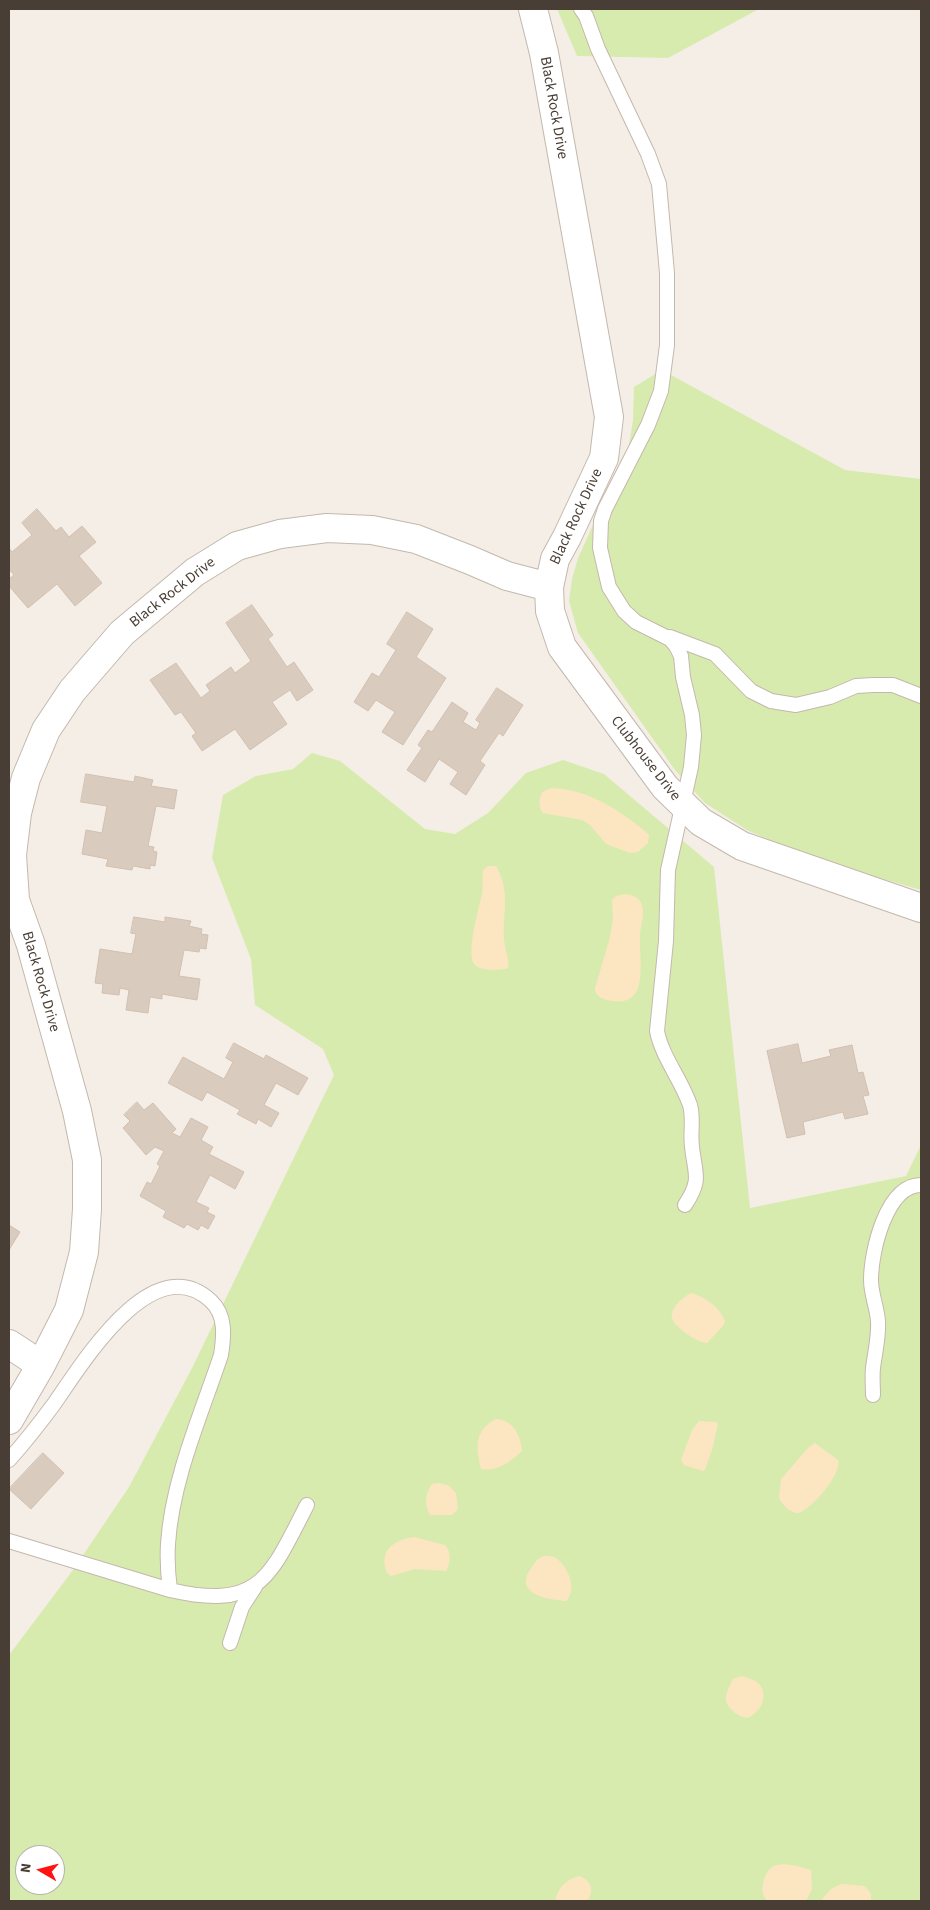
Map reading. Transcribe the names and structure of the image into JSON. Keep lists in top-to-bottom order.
{
  "streets": {
    "street": ["Black Rock Drive", "Clubhouse Drive"]
  },
  "crossings": [
    ["Black Rock Drive", "Clubhouse Drive"]
  ],
  "north": "left"
}
